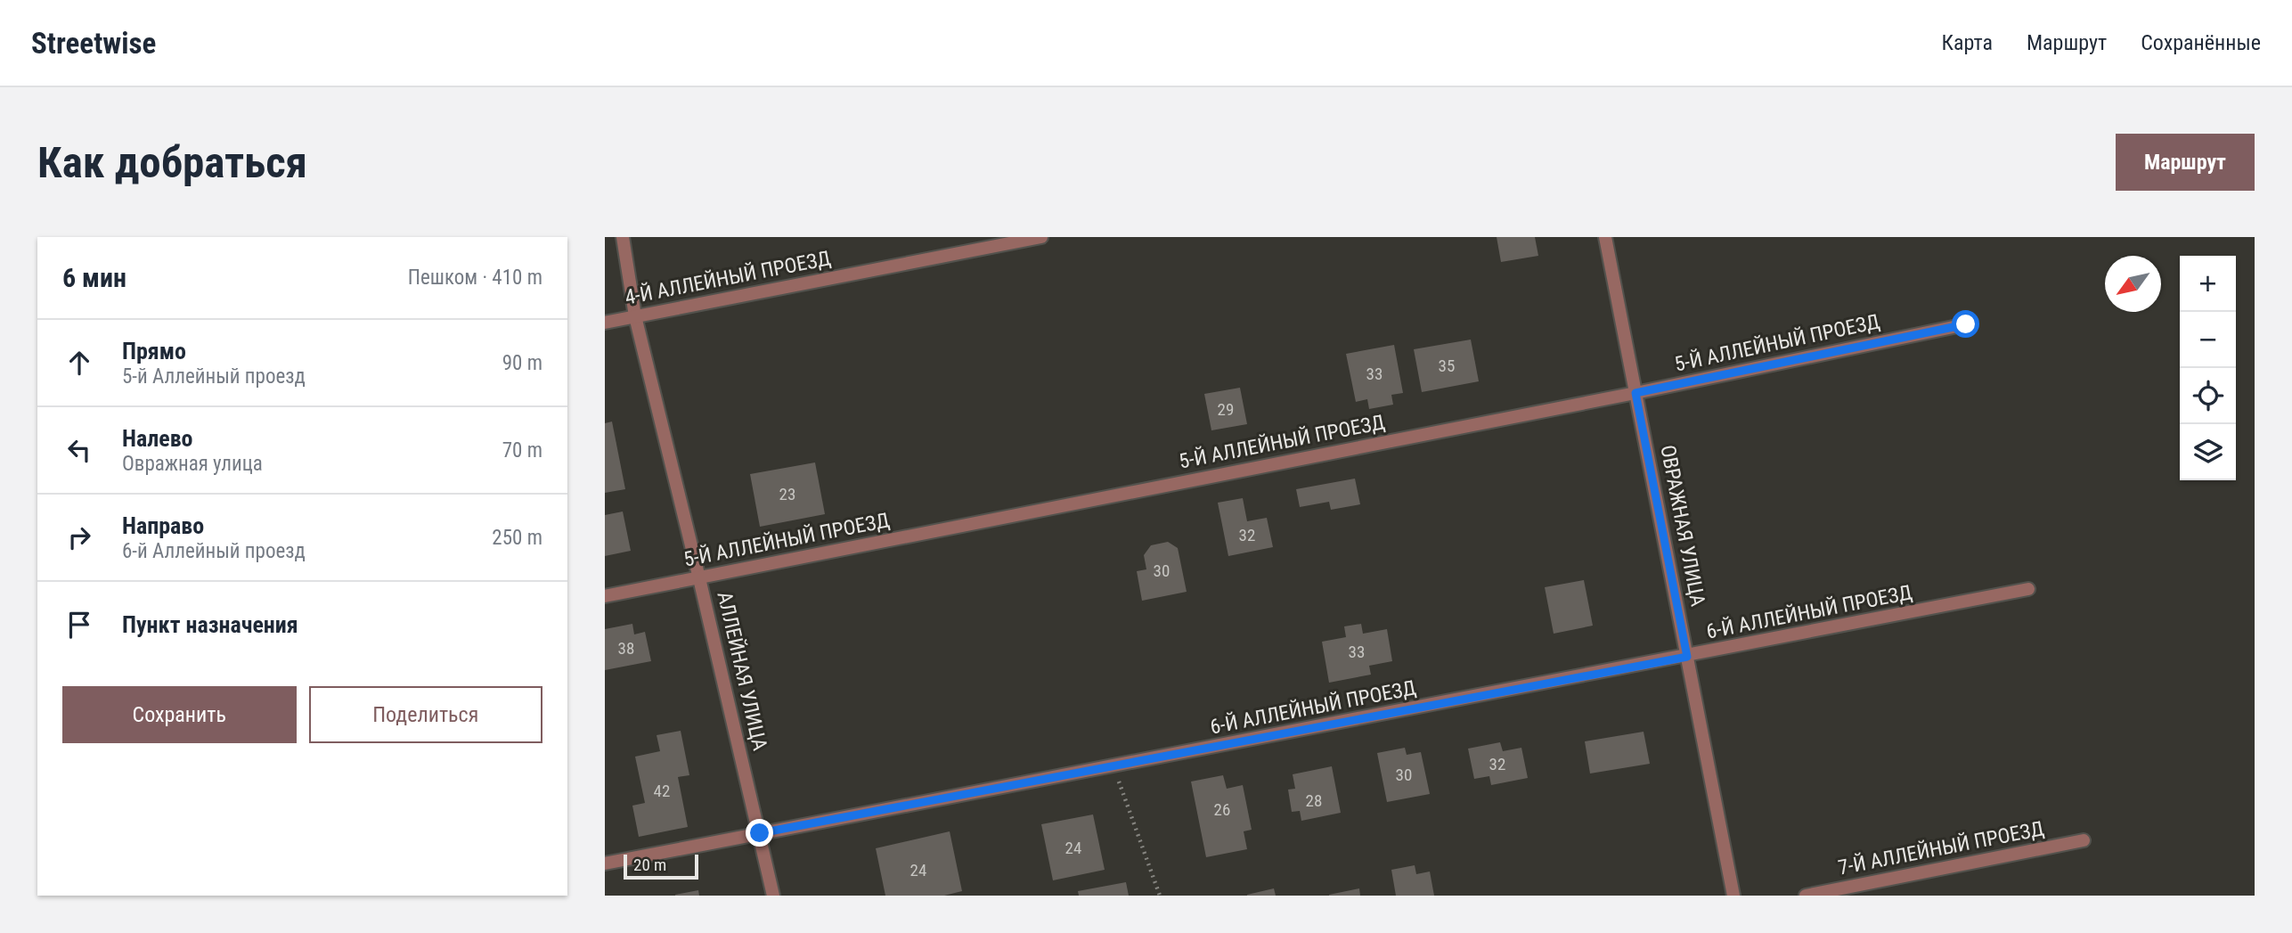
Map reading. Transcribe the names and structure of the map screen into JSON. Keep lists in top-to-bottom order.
{
  "streets": {
    "street": [
      "4-Й АЛЛЕЙНЫЙ ПРОЕЗД",
      "5-Й АЛЛЕЙНЫЙ ПРОЕЗД",
      "ОВРАЖНАЯ УЛИЦА",
      "6-Й АЛЛЕЙНЫЙ ПРОЕЗД",
      "АЛЛЕЙНАЯ УЛИЦА",
      "7-Й АЛЛЕЙНЫЙ ПРОЕЗД"
    ]
  },
  "crossings": [
    ["4-Й АЛЛЕЙНЫЙ ПРОЕЗД", "АЛЛЕЙНАЯ УЛИЦА"],
    ["5-Й АЛЛЕЙНЫЙ ПРОЕЗД", "ОВРАЖНАЯ УЛИЦА"],
    ["5-Й АЛЛЕЙНЫЙ ПРОЕЗД", "АЛЛЕЙНАЯ УЛИЦА"],
    ["ОВРАЖНАЯ УЛИЦА", "6-Й АЛЛЕЙНЫЙ ПРОЕЗД"],
    ["6-Й АЛЛЕЙНЫЙ ПРОЕЗД", "АЛЛЕЙНАЯ УЛИЦА"]
  ],
  "house_numbers": [
    "35",
    "33",
    "29",
    "23",
    "32",
    "30",
    "38",
    "33",
    "32",
    "30",
    "42",
    "28",
    "26",
    "24",
    "24"
  ],
  "scale_bar": "20 m",
  "north": "bottom left",
  "page": {
    "header": "Streetwise",
    "nav": ["Карта", "Маршрут", "Сохранённые"],
    "buttons": [
      "Маршрут",
      ["Сохранить", "Поделиться"]
    ],
    "title": "Как добраться",
    "heading": ["6 мин", "Пешком · 410 m"],
    "map_buttons": ["+", "−"],
    "list": [
      ["Прямо", "5-й Аллейный проезд", "90 m"],
      ["Налево", "Овражная улица", "70 m"],
      ["Направо", "6-й Аллейный проезд", "250 m"],
      "Пункт назначения"
    ],
    "scale": "20 m"
  }
}
